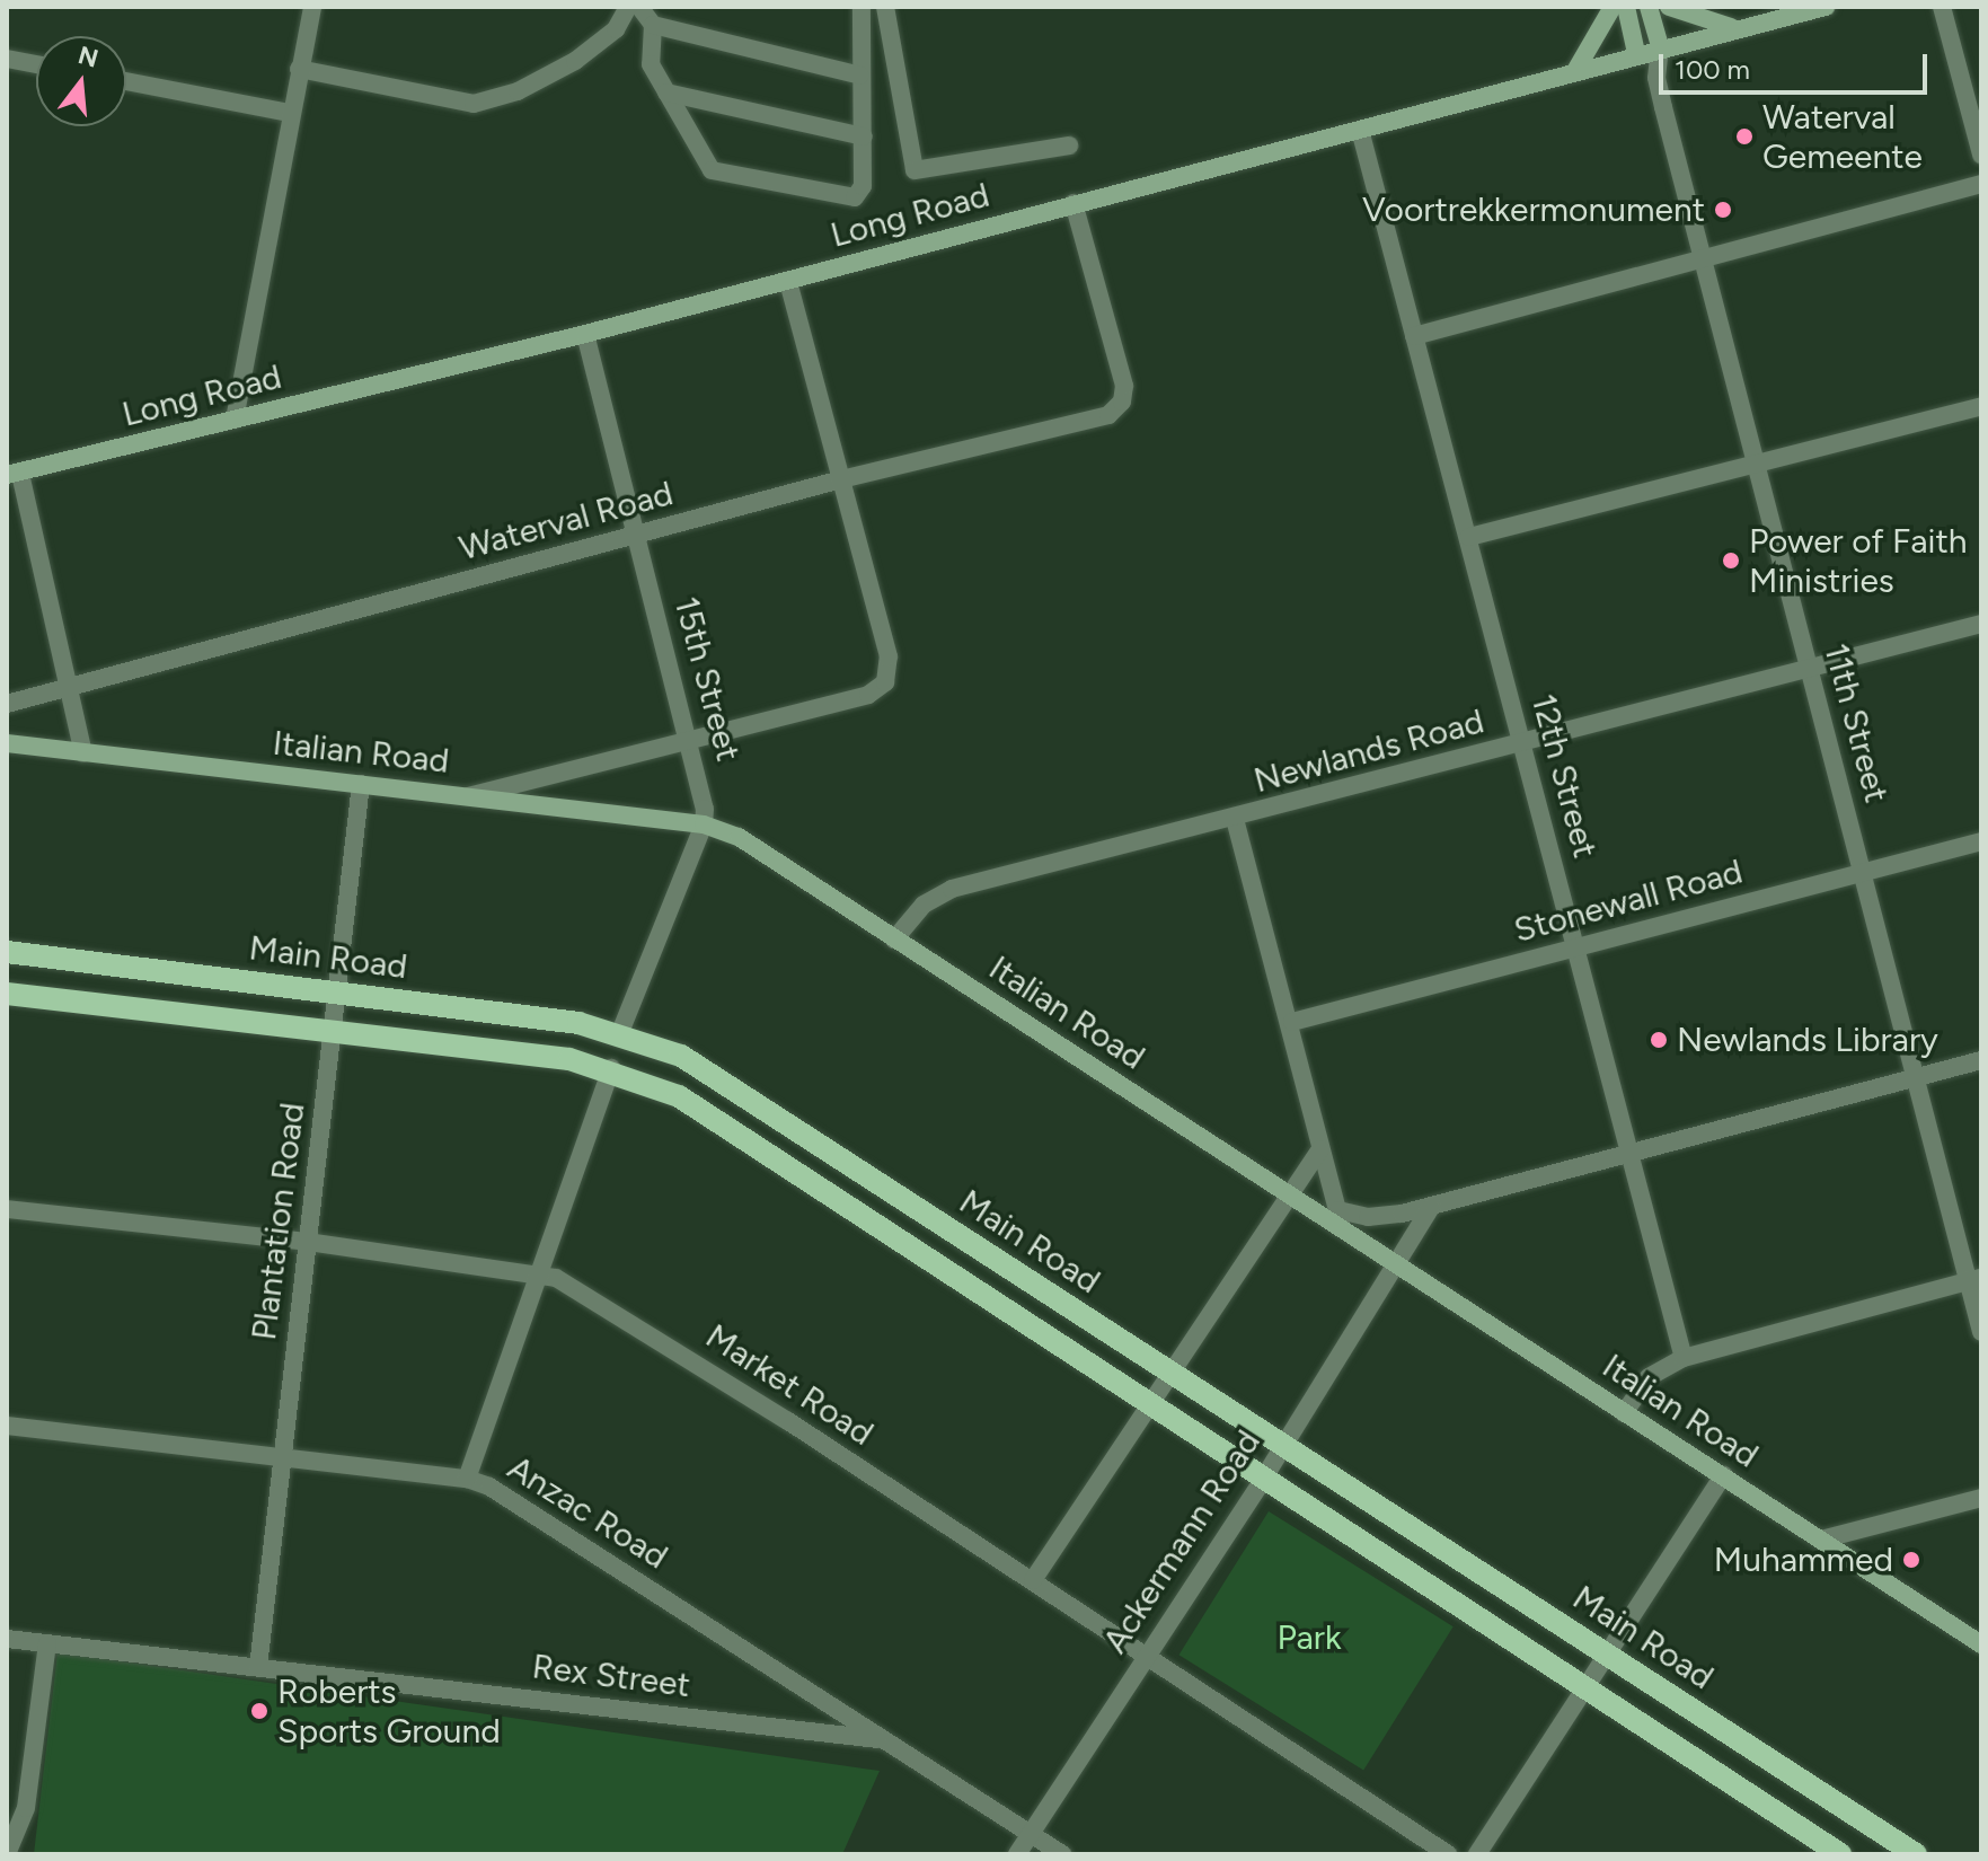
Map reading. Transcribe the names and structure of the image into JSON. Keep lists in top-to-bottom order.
{
  "streets": {
    "main road": ["Main Road"],
    "street": [
      "Long Road",
      "Waterval Road",
      "15th Street",
      "11th Street",
      "Newlands Road",
      "Italian Road",
      "12th Street",
      "Stonewall Road",
      "Plantation Road",
      "Market Road",
      "Anzac Road",
      "Ackermann Road",
      "Rex Street"
    ]
  },
  "crossings": [
    ["Long Road", "Waterval Road"],
    ["Long Road", "15th Street"],
    ["Long Road", "11th Street"],
    ["Long Road", "12th Street"],
    ["Waterval Road", "15th Street"],
    ["15th Street", "Italian Road"],
    ["11th Street", "Newlands Road"],
    ["11th Street", "Stonewall Road"],
    ["Newlands Road", "Italian Road"],
    ["Newlands Road", "12th Street"],
    ["Italian Road", "Plantation Road"],
    ["Italian Road", "Ackermann Road"],
    ["12th Street", "Stonewall Road"],
    ["Main Road", "Plantation Road"],
    ["Main Road", "Ackermann Road"],
    ["Plantation Road", "Market Road"],
    ["Plantation Road", "Anzac Road"],
    ["Plantation Road", "Rex Street"],
    ["Market Road", "Ackermann Road"],
    ["Anzac Road", "Ackermann Road"],
    ["Anzac Road", "Rex Street"]
  ],
  "parks": ["Park"],
  "places": [
    "Waterval Gemeente",
    "Voortrekkermonument",
    "Power of Faith Ministries",
    "Newlands Library",
    "Muhammed",
    "Roberts Sports Ground"
  ],
  "scale_bar": "100 m",
  "north": "top"
}
